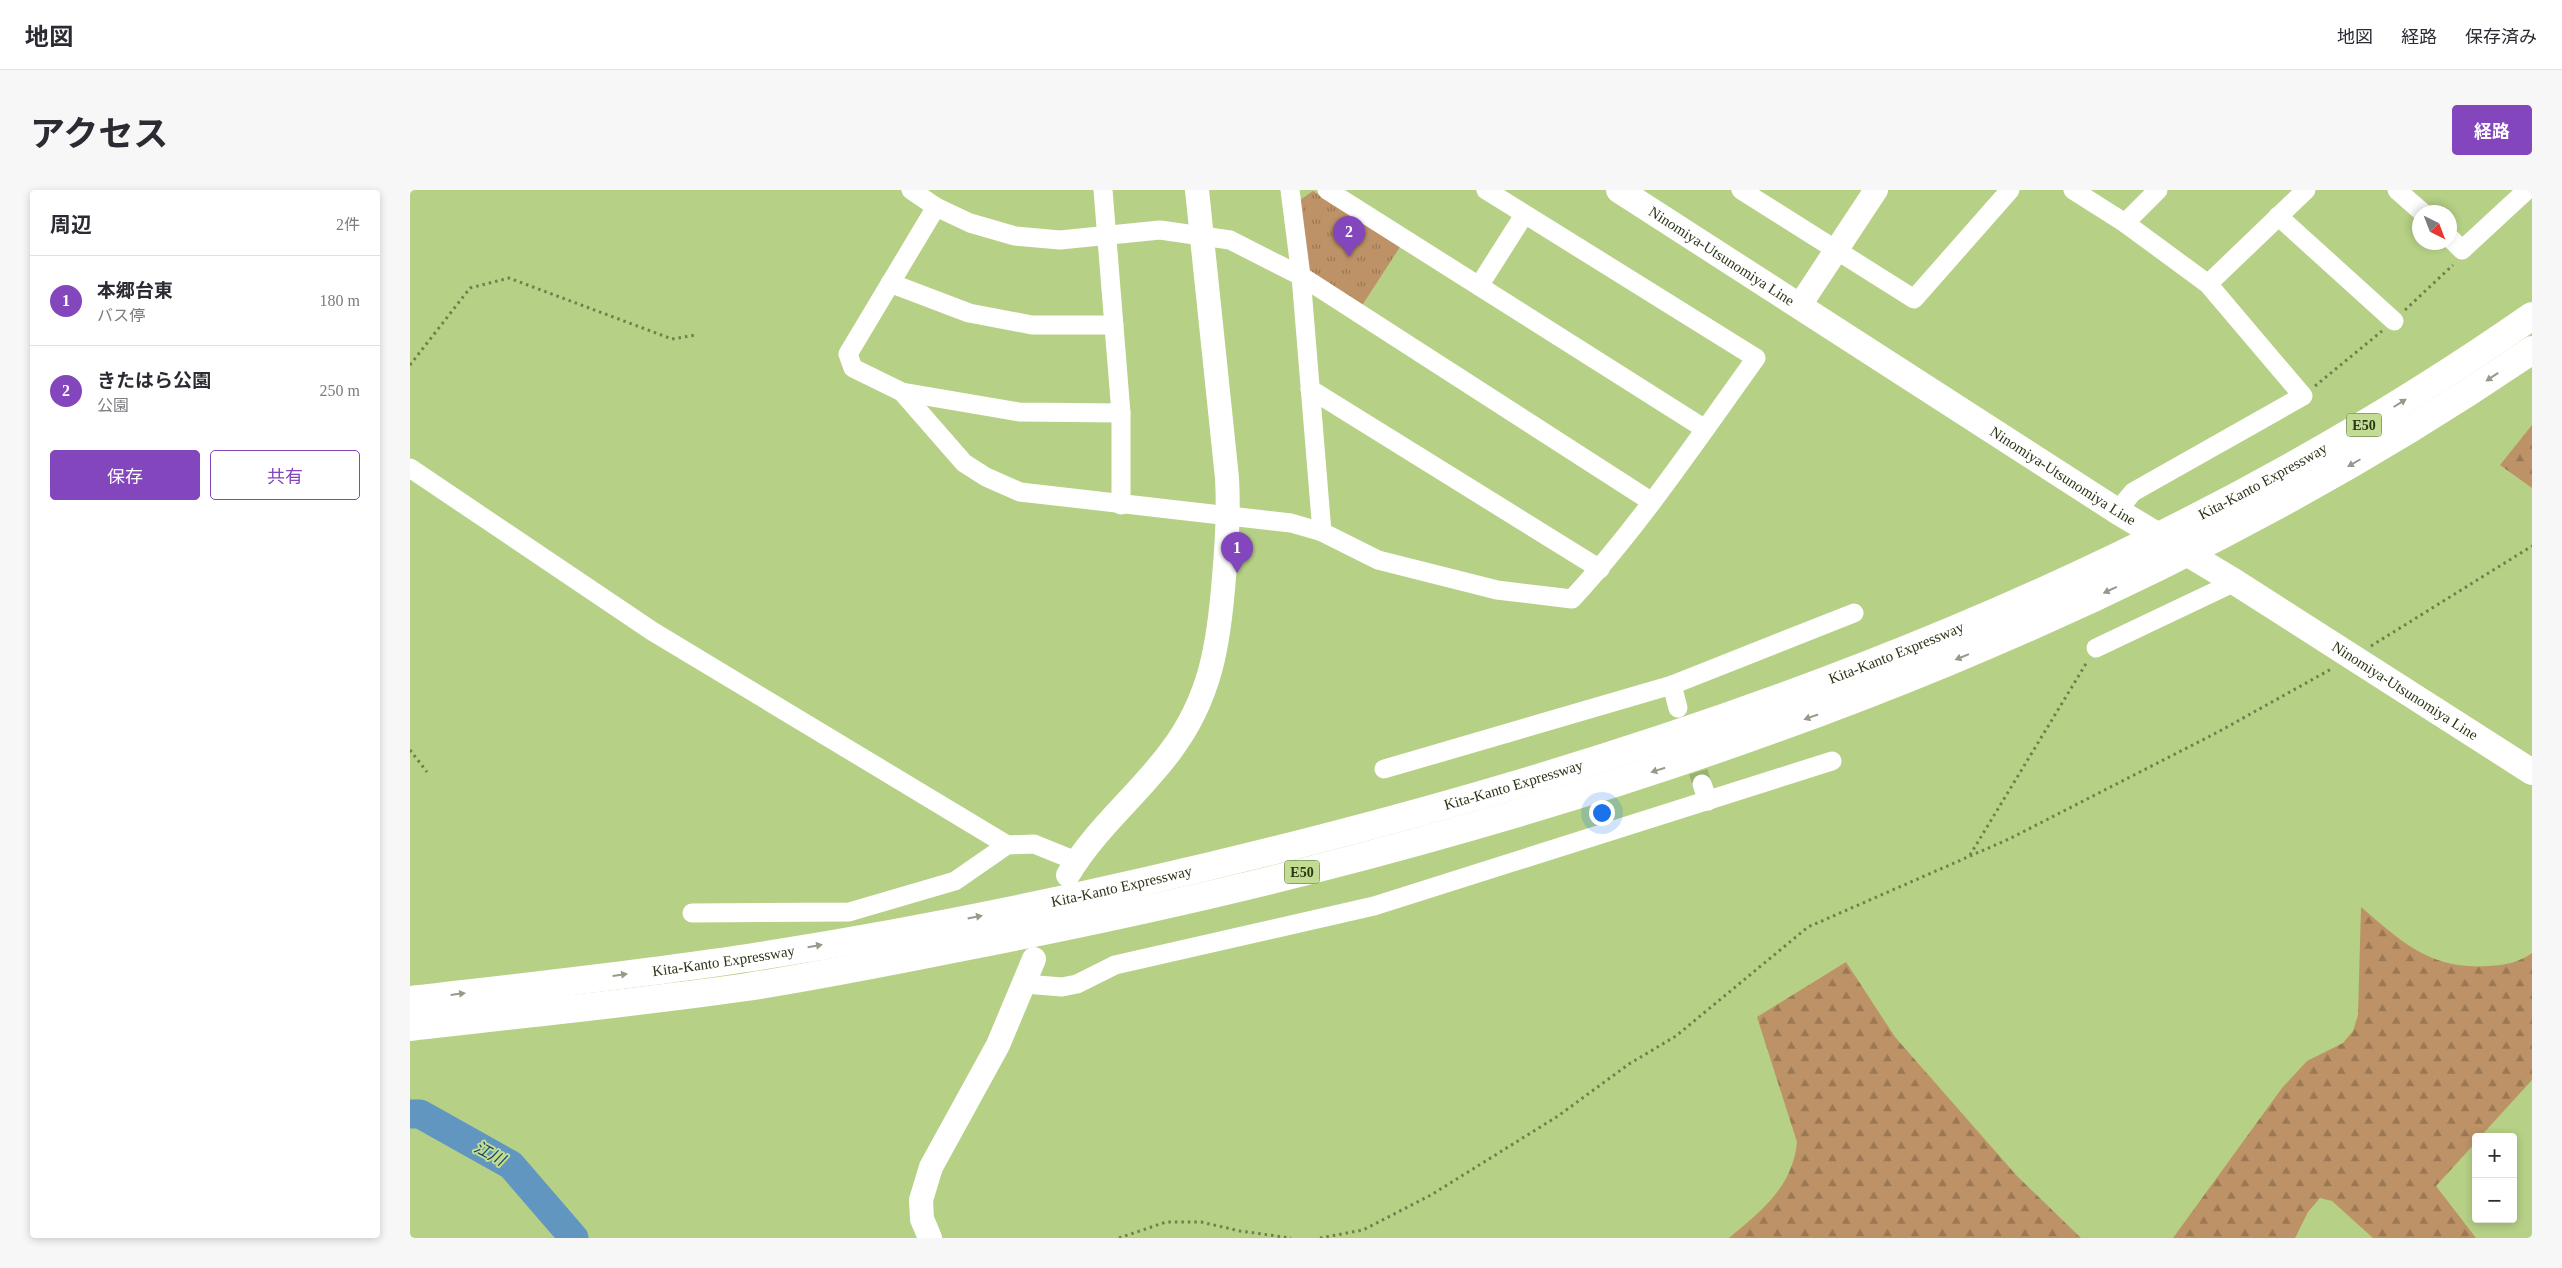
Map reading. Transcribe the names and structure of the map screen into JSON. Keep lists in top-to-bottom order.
{
  "streets": {
    "highway": ["E50", "Kita-Kanto Expressway"],
    "main road": ["Ninomiya-Utsunomiya Line"]
  },
  "water": ["江川"],
  "north": "bottom right",
  "page": {
    "header": "地図",
    "nav": ["地図", "経路", "保存済み"],
    "title": "アクセス",
    "buttons": [
      "経路",
      ["保存", "共有"]
    ],
    "heading": ["周辺", "2件"],
    "pins": ["2", "1"],
    "list": [
      {
        "mark": "1",
        "name": "本郷台東",
        "note": "バス停",
        "value": "180 m"
      },
      {
        "mark": "2",
        "name": "きたはら公園",
        "note": "公園",
        "value": "250 m"
      }
    ],
    "map_buttons": ["+", "−"]
  }
}
